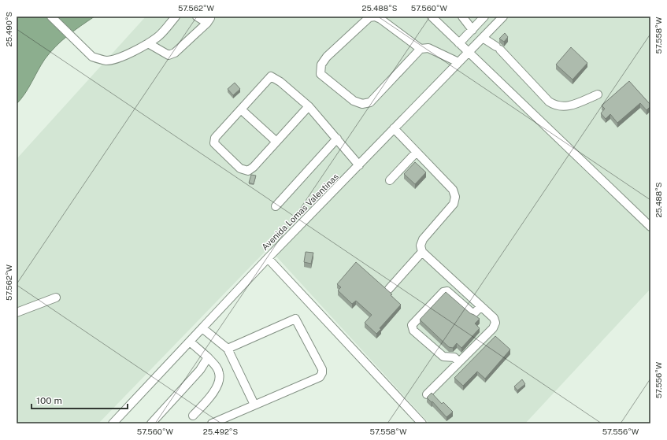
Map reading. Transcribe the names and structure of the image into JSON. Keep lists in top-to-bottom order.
{
  "streets": {
    "street": ["Avenida Lomas Valentinas"]
  },
  "scale_bar": "100 m",
  "coordinates": [
    "57.562°W",
    "25.488°S",
    "57.560°W",
    "25.490°S",
    "57.558°W",
    "57.556°W",
    "25.492°S"
  ]
}
